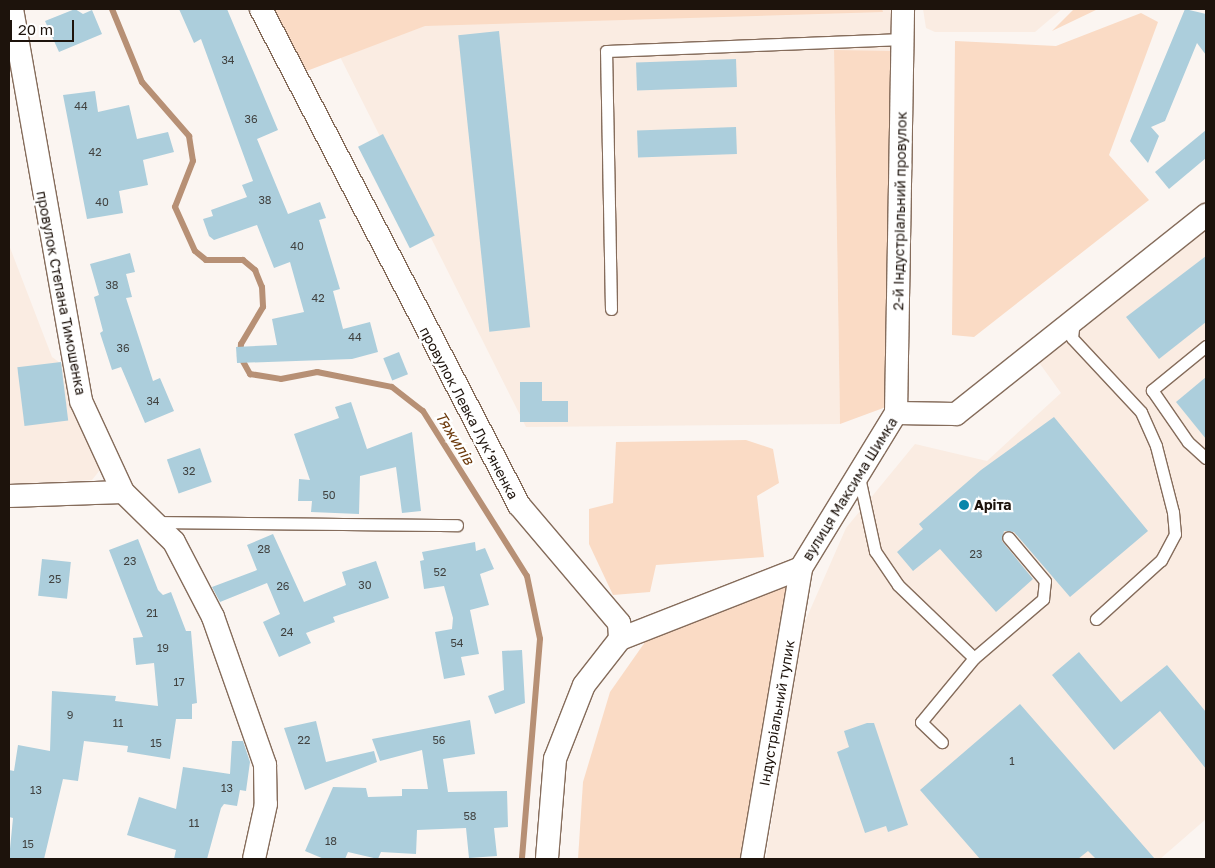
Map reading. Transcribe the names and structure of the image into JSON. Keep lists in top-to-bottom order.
{
  "streets": {
    "street": [
      "2-й Індустріальний провулок",
      "провулок Степана Тимошенка",
      "провулок Левка Лукʼяненка",
      "вулиця Максима Шимка",
      "Індустріальний тупик"
    ]
  },
  "crossings": [
    ["2-й Індустріальний провулок", "вулиця Максима Шимка"],
    ["провулок Левка Лукʼяненка", "вулиця Максима Шимка"],
    ["вулиця Максима Шимка", "Індустріальний тупик"]
  ],
  "water": ["Тяжилів"],
  "places": ["Аріта"],
  "house_numbers": [
    "34",
    "44",
    "36",
    "42",
    "38",
    "40",
    "40",
    "38",
    "42",
    "44",
    "36",
    "34",
    "32",
    "50",
    "28",
    "23",
    "23",
    "52",
    "25",
    "30",
    "26",
    "21",
    "24",
    "54",
    "19",
    "17",
    "9",
    "11",
    "22",
    "56",
    "15",
    "1",
    "13",
    "13",
    "58",
    "11",
    "18",
    "15"
  ],
  "scale_bar": "20 m"
}
